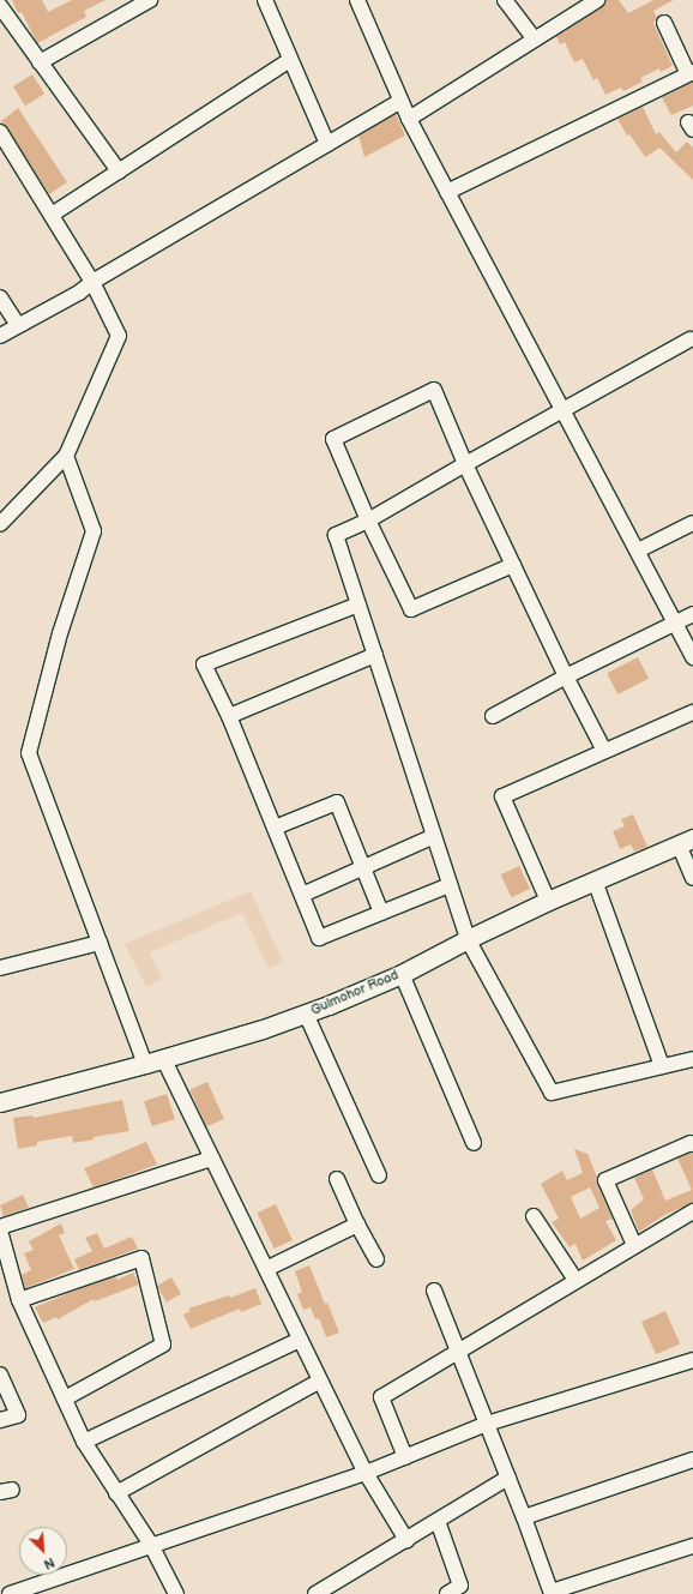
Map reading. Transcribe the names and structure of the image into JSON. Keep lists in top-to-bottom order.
{
  "streets": {
    "street": ["Gulmohor Road"]
  },
  "north": "bottom right"
}
